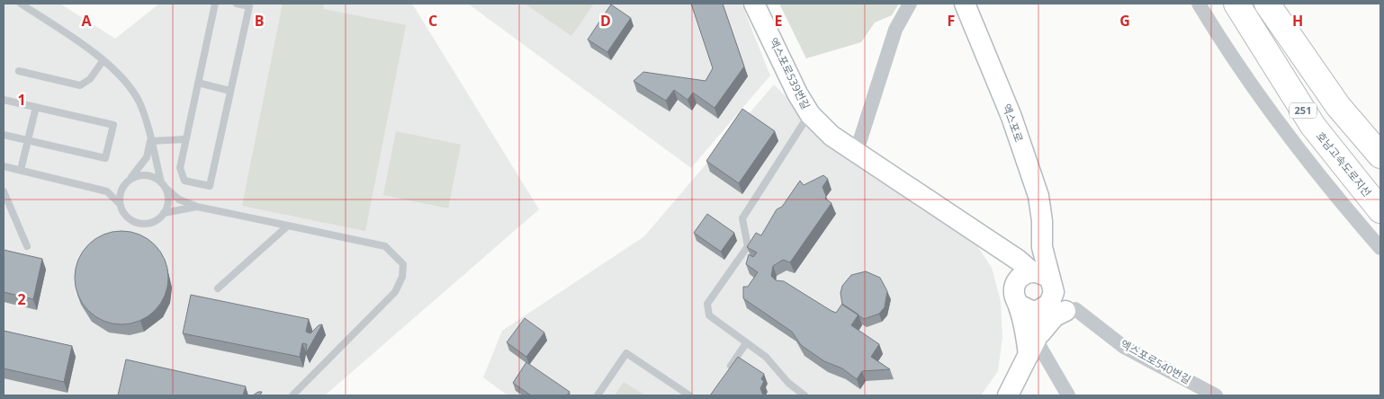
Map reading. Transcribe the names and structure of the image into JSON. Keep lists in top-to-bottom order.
{
  "streets": {
    "highway": ["251", "호남고속도로지선"],
    "main road": ["엑스포로539번길", "엑스포로"],
    "street": ["엑스포로540번길"]
  },
  "crossings": [
    ["엑스포로", "엑스포로540번길"]
  ],
  "grid": {
    "columns": [
      "A",
      "B",
      "C",
      "D",
      "E",
      "F",
      "G",
      "H"
    ],
    "rows": ["1", "2"]
  }
}
